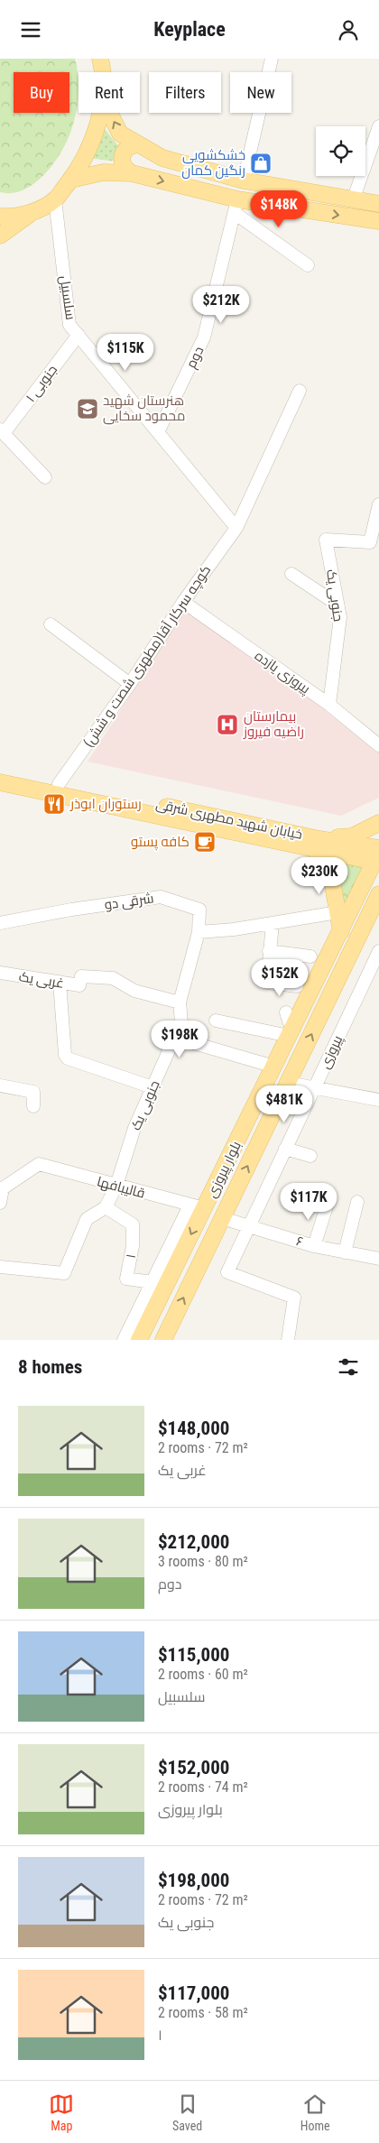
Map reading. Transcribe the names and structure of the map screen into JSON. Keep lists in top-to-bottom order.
{
  "streets": {
    "main road": ["خیابان شهید مطهری شرقی", "بلوار پیروزی"],
    "street": [
      "سلسبیل",
      "دوم",
      "جنوبی ۱",
      "جنوبی یک",
      "(مطهری شصت و شش)کوچه سرکار آقا",
      "پیروزی یازده",
      "شرقی دو",
      "غربی یک",
      "پیروزی",
      "قالیبافها",
      "۶",
      "۱"
    ]
  },
  "crossings": [
    ["سلسبیل", "دوم"],
    ["سلسبیل", "جنوبی ۱"],
    ["سلسبیل", "(مطهری شصت و شش)کوچه سرکار آقا"],
    ["جنوبی یک", "پیروزی یازده"],
    ["جنوبی یک", "شرقی دو"],
    ["جنوبی یک", "غربی یک"],
    ["جنوبی یک", "قالیبافها"],
    ["جنوبی یک", "۱"],
    ["(مطهری شصت و شش)کوچه سرکار آقا", "پیروزی یازده"],
    ["(مطهری شصت و شش)کوچه سرکار آقا", "خیابان شهید مطهری شرقی"],
    ["خیابان شهید مطهری شرقی", "بلوار پیروزی"],
    ["پیروزی", "۶"],
    ["بلوار پیروزی", "قالیبافها"],
    ["بلوار پیروزی", "۶"],
    ["بلوار پیروزی", "۱"]
  ],
  "places": {
    "shop": ["خشکشویی رنگین کمان"],
    "school or university": ["هنرستان شهید محمود سخایی"],
    "hospital": ["بیمارستان راضیه فیروز"],
    "restaurant": ["رستوران ابوذر"],
    "cafe": ["کافه پستو"]
  },
  "page": {
    "header": "Keyplace",
    "chip": [
      "Buy",
      "Rent",
      "Filters",
      "New"
    ],
    "price": [
      "$148K",
      "$212K",
      "$115K",
      "$230K",
      "$152K",
      "$198K",
      "$481K",
      "$117K"
    ],
    "heading": "8 homes",
    "list": [
      {
        "name": "$148,000",
        "note": "2 rooms · 72 m² · غربی یک"
      },
      {
        "name": "$212,000",
        "note": "3 rooms · 80 m² · دوم"
      },
      {
        "name": "$115,000",
        "note": "2 rooms · 60 m² · سلسبیل"
      },
      {
        "name": "$152,000",
        "note": "2 rooms · 74 m² · بلوار پیروزی"
      },
      {
        "name": "$198,000",
        "note": "2 rooms · 72 m² · جنوبی یک"
      },
      {
        "name": "$117,000",
        "note": "2 rooms · 58 m² · ۱"
      }
    ],
    "tabs": ["Map", "Saved", "Home"]
  }
}
